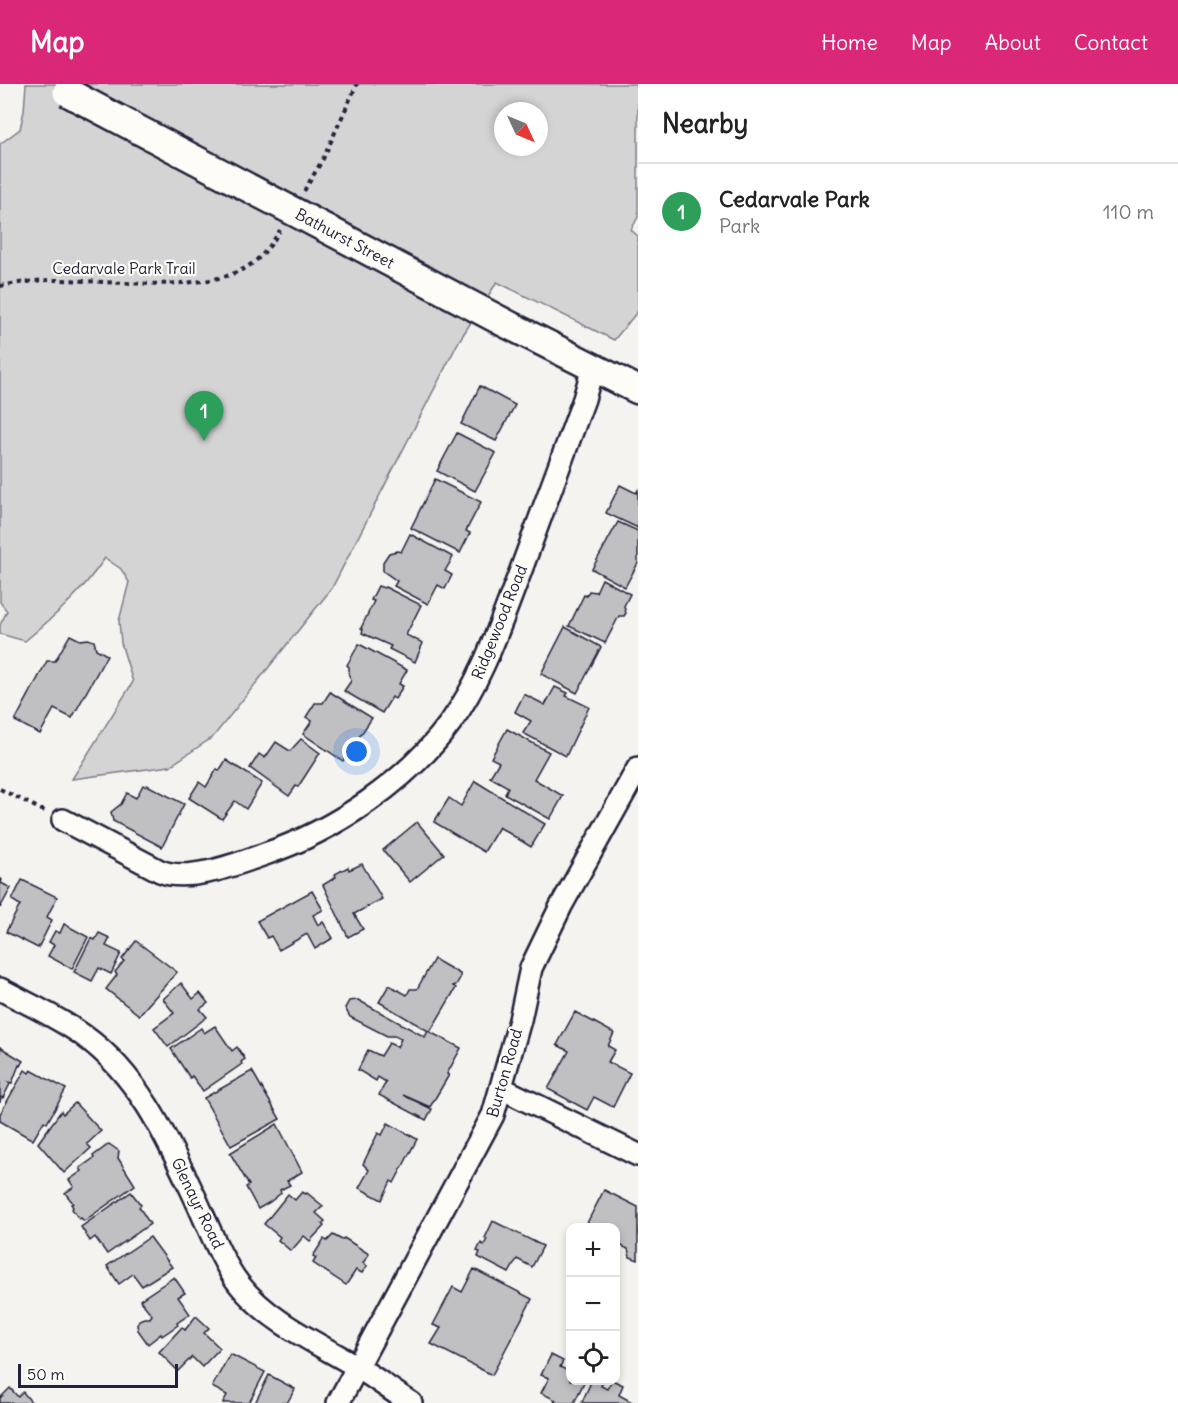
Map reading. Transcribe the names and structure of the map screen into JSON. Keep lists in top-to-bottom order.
{
  "streets": {
    "main road": ["Bathurst Street"],
    "street": ["Ridgewood Road", "Burton Road", "Glenayr Road"],
    "path": ["Cedarvale Park Trail"]
  },
  "crossings": [
    ["Bathurst Street", "Ridgewood Road"],
    ["Burton Road", "Glenayr Road"]
  ],
  "scale_bar": "50 m",
  "north": "bottom right",
  "page": {
    "header": "Map",
    "nav": [
      "Home",
      "Map",
      "About",
      "Contact"
    ],
    "heading": "Nearby",
    "list": [
      {
        "mark": "1",
        "name": "Cedarvale Park",
        "note": "Park",
        "value": "110 m"
      }
    ],
    "pins": "1",
    "map_buttons": ["+", "−"],
    "scale": "50 m"
  }
}
